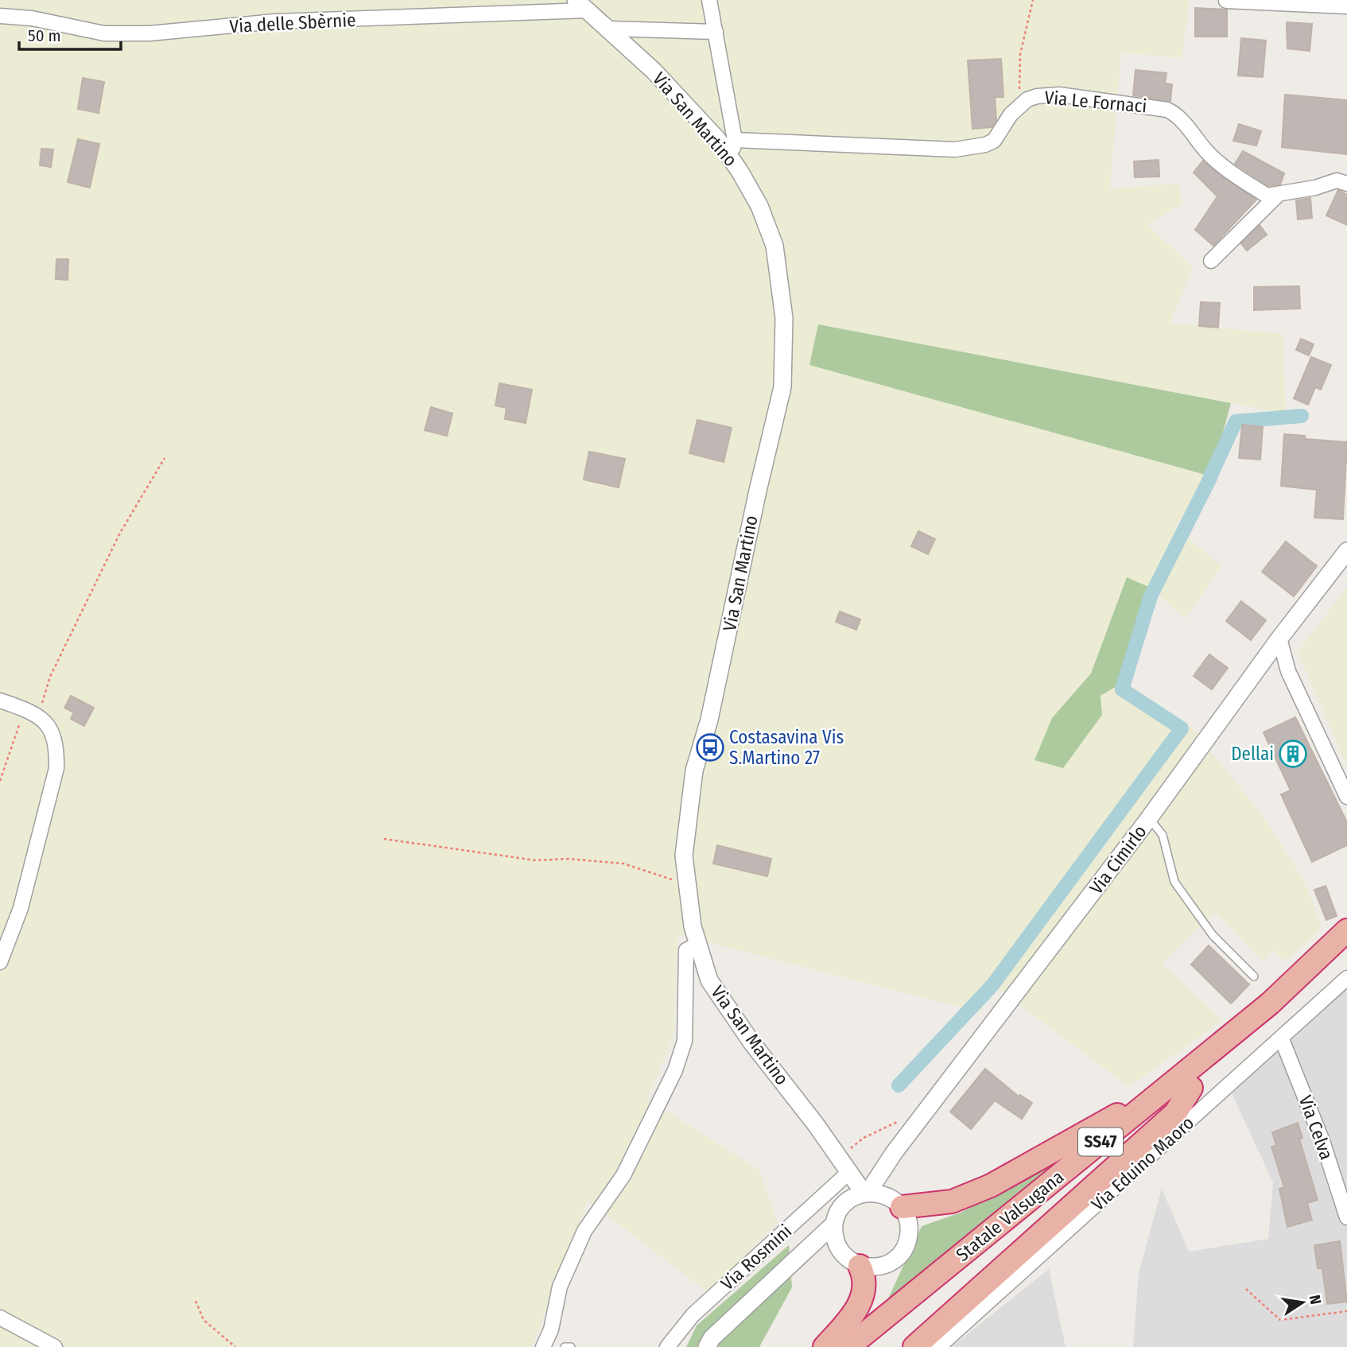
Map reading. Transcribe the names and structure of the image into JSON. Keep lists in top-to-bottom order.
{
  "streets": {
    "highway": ["SS47", "Statale Valsugana"],
    "street": [
      "Via delle Sbèrnie",
      "Via Le Fornaci",
      "Via San Martino",
      "Via Cimirlo",
      "Via Celva",
      "Via Eduino Maoro",
      "Via Rosmini"
    ]
  },
  "crossings": [
    ["Via delle Sbèrnie", "Via San Martino"],
    ["Via San Martino", "Via Rosmini"],
    ["Via Celva", "Via Eduino Maoro"]
  ],
  "places": {
    "bus stop": ["Costasavina Vis S.Martino 27"],
    "building": ["Dellai"]
  },
  "scale_bar": "50 m",
  "north": "right"
}
